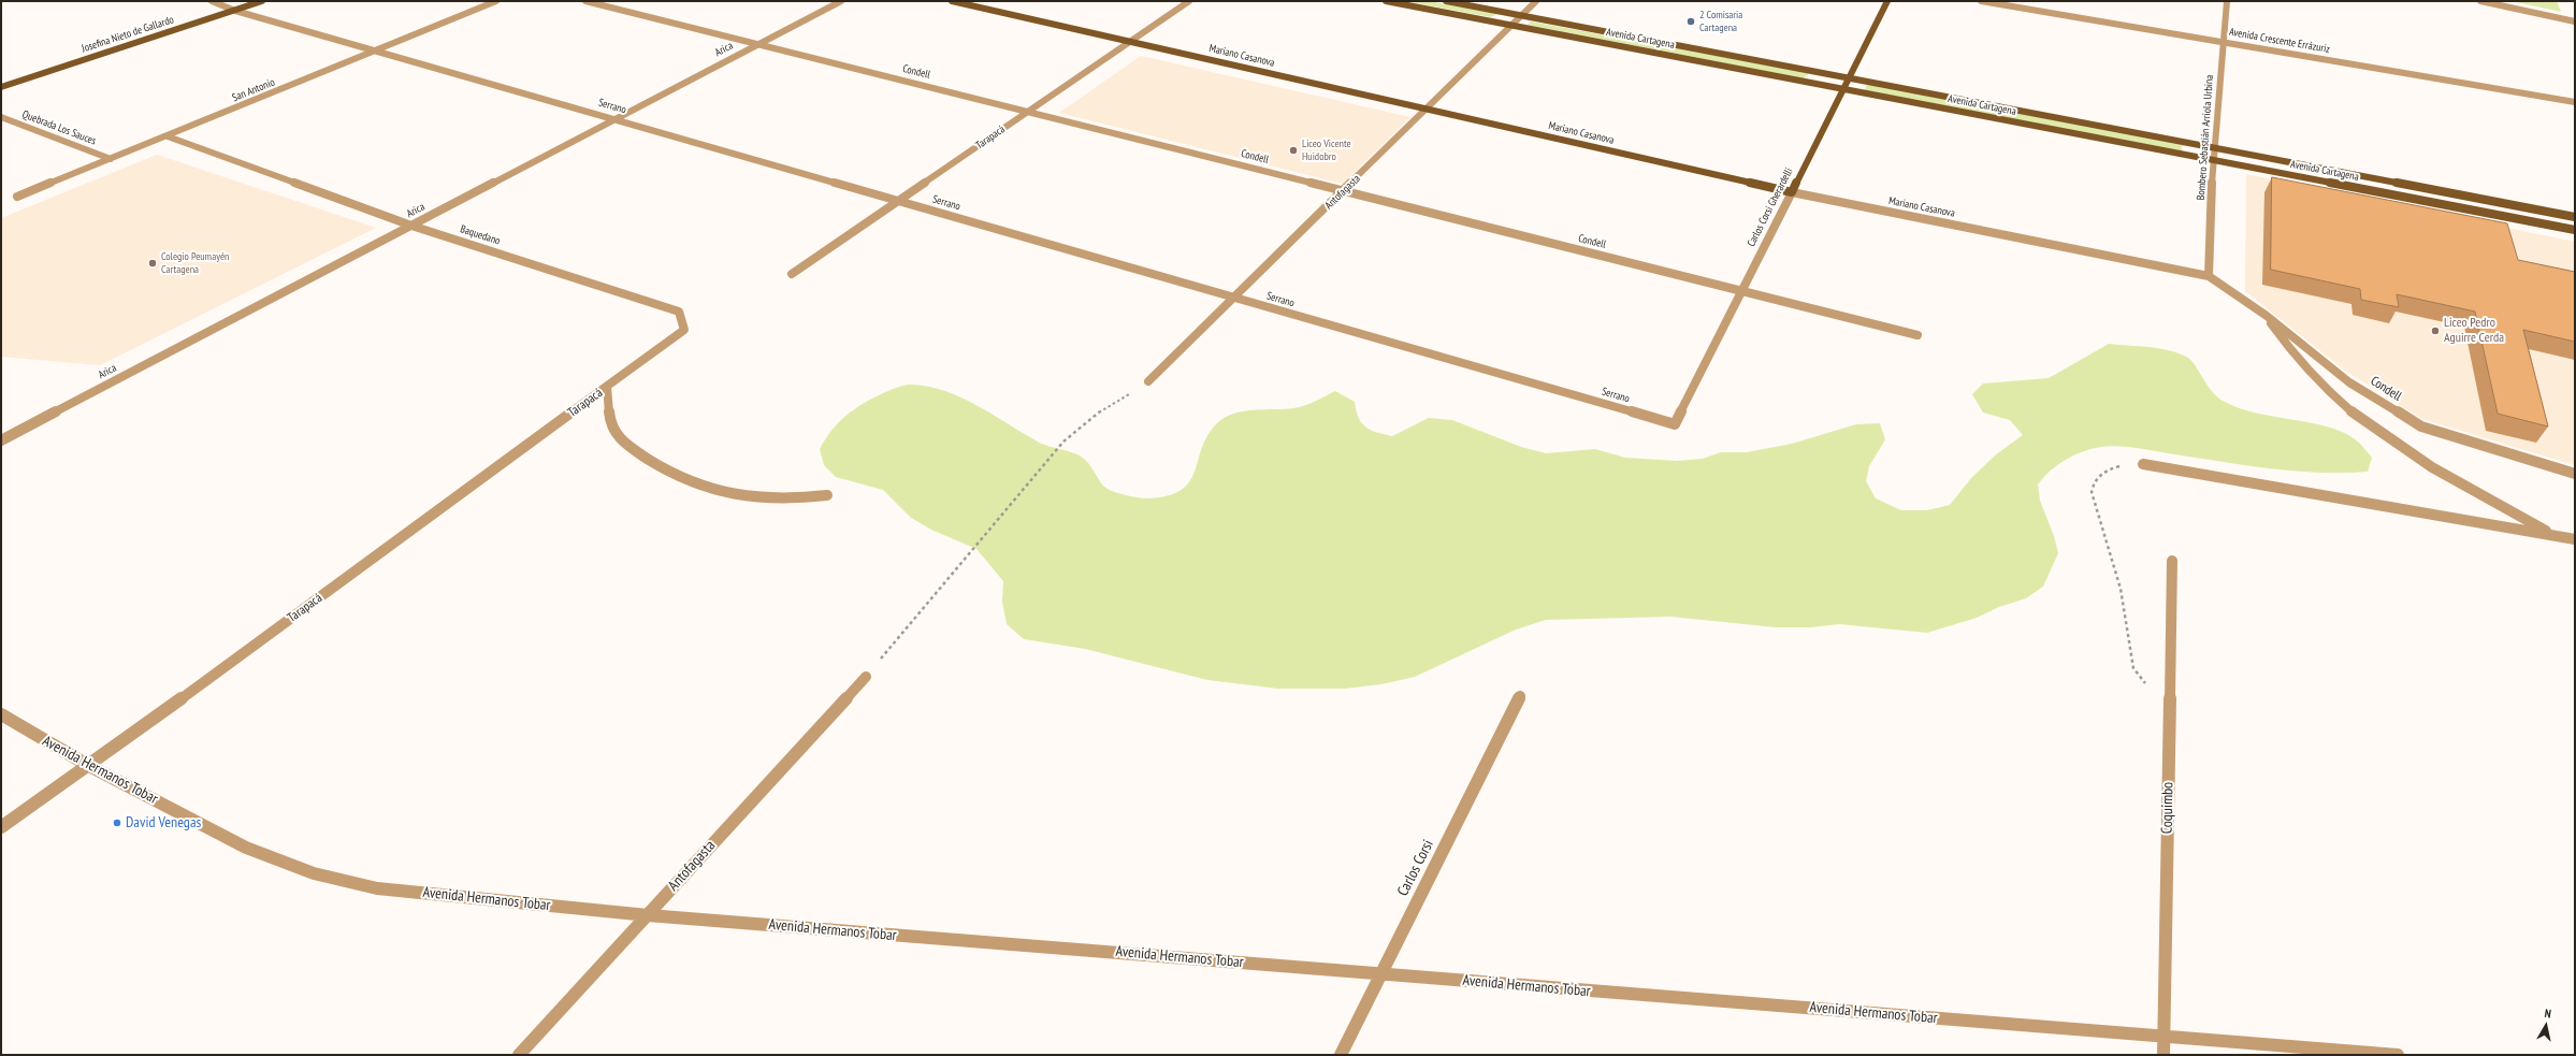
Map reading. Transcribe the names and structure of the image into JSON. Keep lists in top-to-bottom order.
{
  "streets": {
    "main road": [
      "Josefina Nieto de Gallardo",
      "Avenida Cartagena",
      "Mariano Casanova",
      "Carlos Corsi Gherardelli"
    ],
    "street": [
      "Avenida Crescente Errázuriz",
      "Arica",
      "Condell",
      "San Antonio",
      "Serrano",
      "Quebrada Los Sauces",
      "Tarapacá",
      "Bombero Sebastián Arriola Urbina",
      "Antofagasta",
      "Baquedano",
      "Avenida Hermanos Tobar",
      "Coquimbo",
      "Carlos Corsi"
    ]
  },
  "crossings": [
    ["Josefina Nieto de Gallardo", "Serrano"],
    ["Avenida Cartagena", "Bombero Sebastián Arriola Urbina"],
    ["Avenida Cartagena", "Antofagasta"],
    ["Avenida Cartagena", "Carlos Corsi Gherardelli"],
    ["Avenida Crescente Errázuriz", "Bombero Sebastián Arriola Urbina"],
    ["Arica", "Condell"],
    ["Arica", "Serrano"],
    ["Arica", "Baquedano"],
    ["Mariano Casanova", "Condell"],
    ["Mariano Casanova", "Tarapacá"],
    ["Mariano Casanova", "Bombero Sebastián Arriola Urbina"],
    ["Mariano Casanova", "Antofagasta"],
    ["Mariano Casanova", "Carlos Corsi Gherardelli"],
    ["Condell", "Tarapacá"],
    ["Condell", "Bombero Sebastián Arriola Urbina"],
    ["Condell", "Antofagasta"],
    ["Condell", "Carlos Corsi Gherardelli"],
    ["San Antonio", "Serrano"],
    ["San Antonio", "Quebrada Los Sauces"],
    ["San Antonio", "Baquedano"],
    ["Serrano", "Tarapacá"],
    ["Serrano", "Antofagasta"],
    ["Serrano", "Carlos Corsi Gherardelli"],
    ["Tarapacá", "Baquedano"],
    ["Tarapacá", "Avenida Hermanos Tobar"],
    ["Antofagasta", "Avenida Hermanos Tobar"],
    ["Avenida Hermanos Tobar", "Coquimbo"],
    ["Avenida Hermanos Tobar", "Carlos Corsi"]
  ],
  "places": [
    "2 Comisaria Cartagena",
    "Liceo Vicente Huidobro",
    "Colegio Peumayén Cartagena",
    "Liceo Pedro Aguirre Cerda",
    "David Venegas"
  ],
  "north": "top"
}
